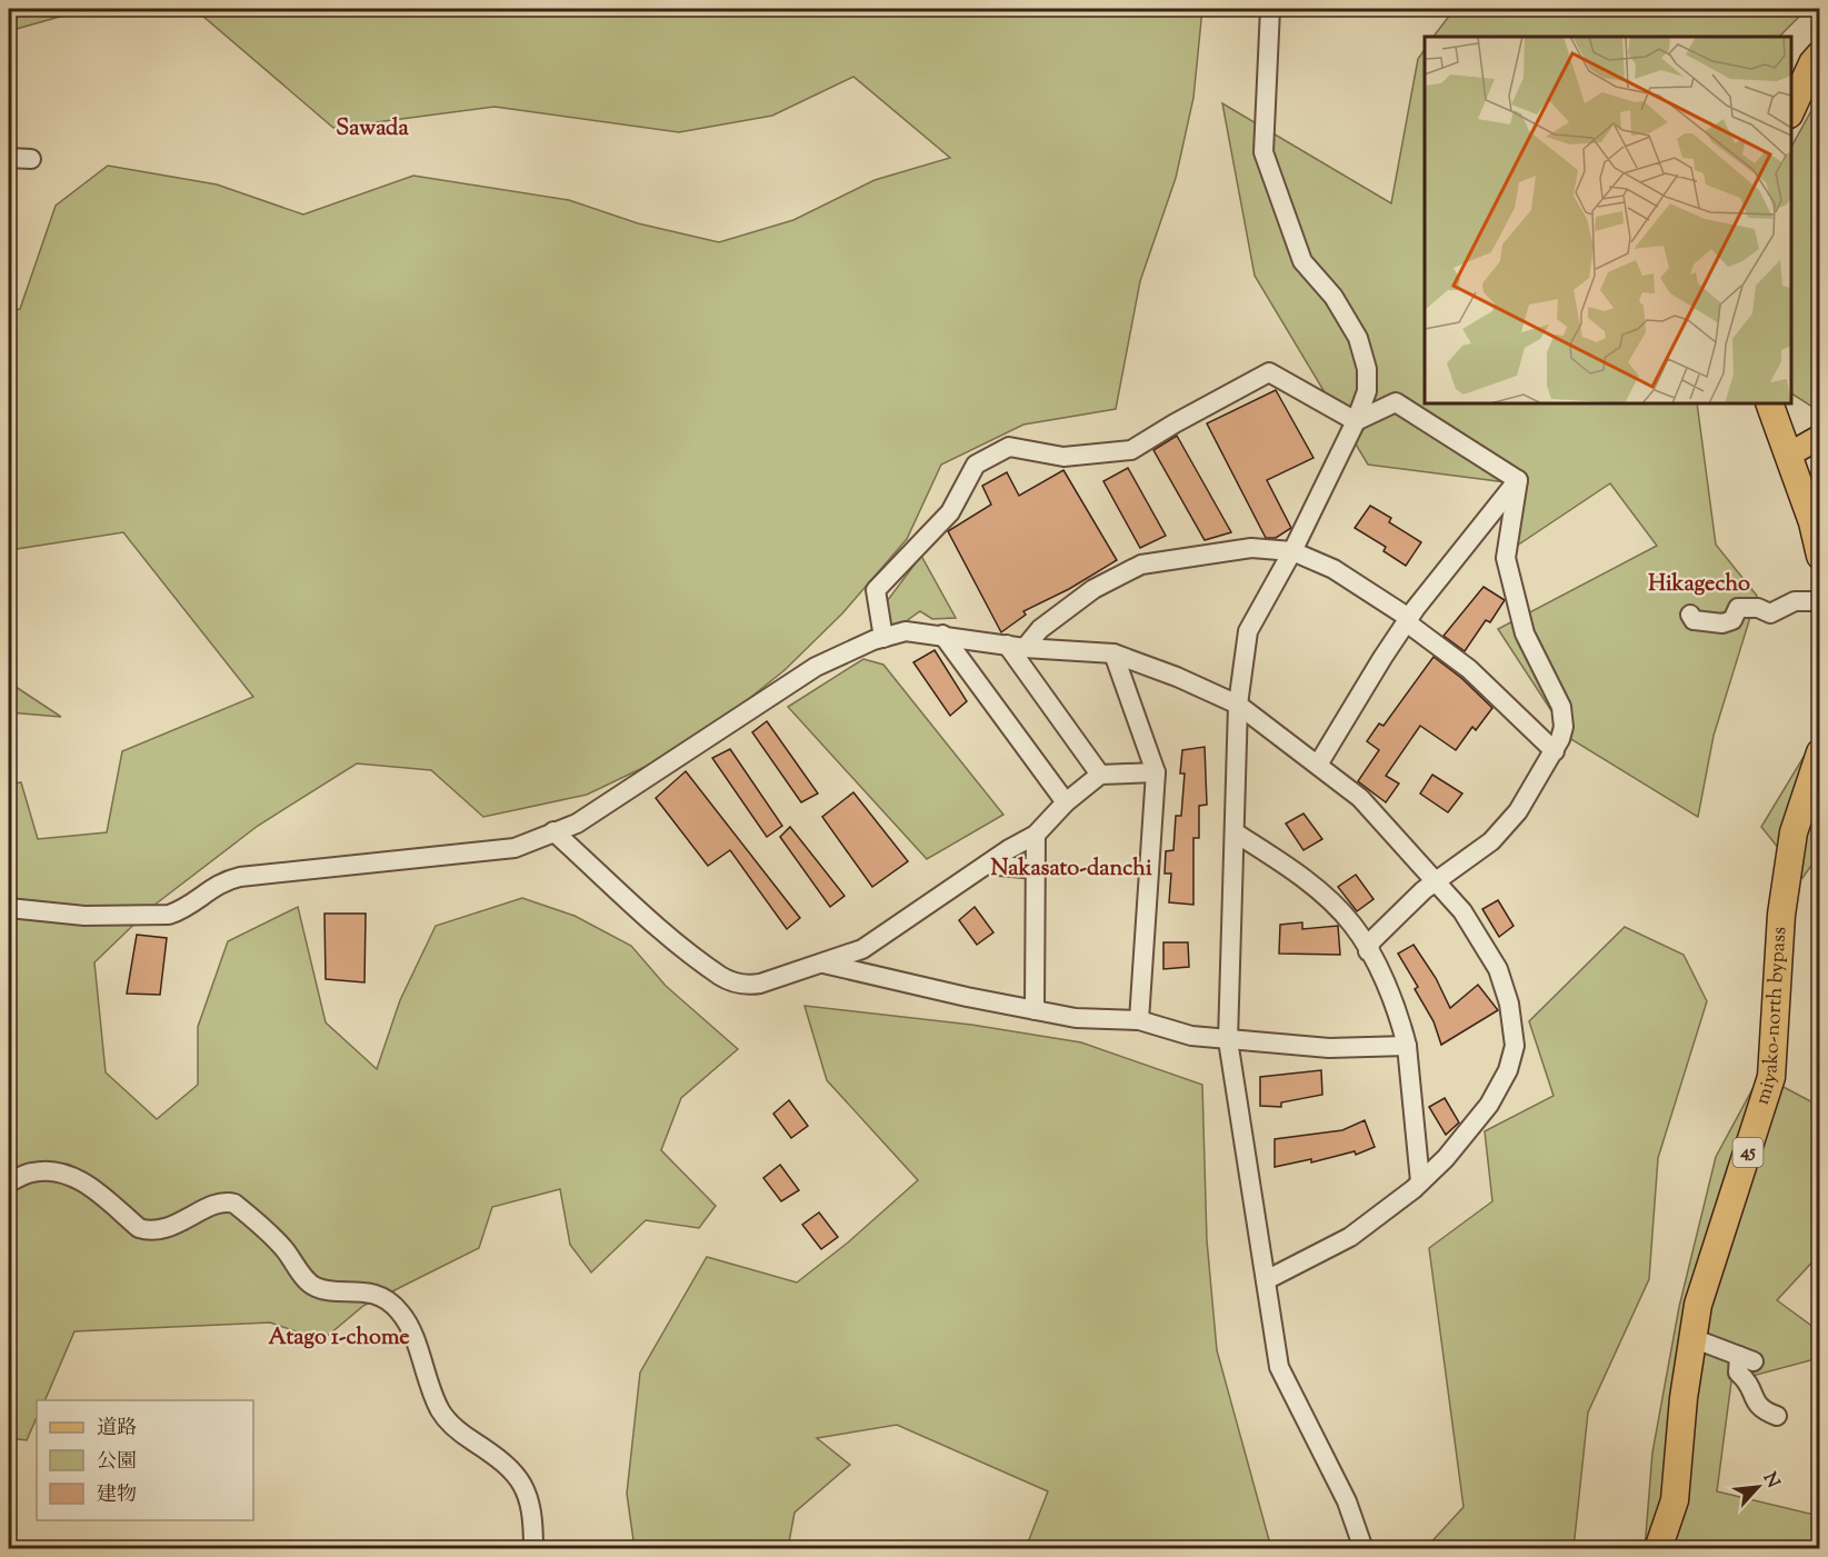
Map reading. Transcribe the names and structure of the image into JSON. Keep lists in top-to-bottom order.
{
  "streets": {
    "highway": ["miyako-north bypass", "45"]
  },
  "districts": [
    "Sawada",
    "Hikagecho",
    "Nakasato-danchi",
    "Atago 1-chome"
  ],
  "legend": ["道路", "公園", "建物"],
  "north": "top right"
}
